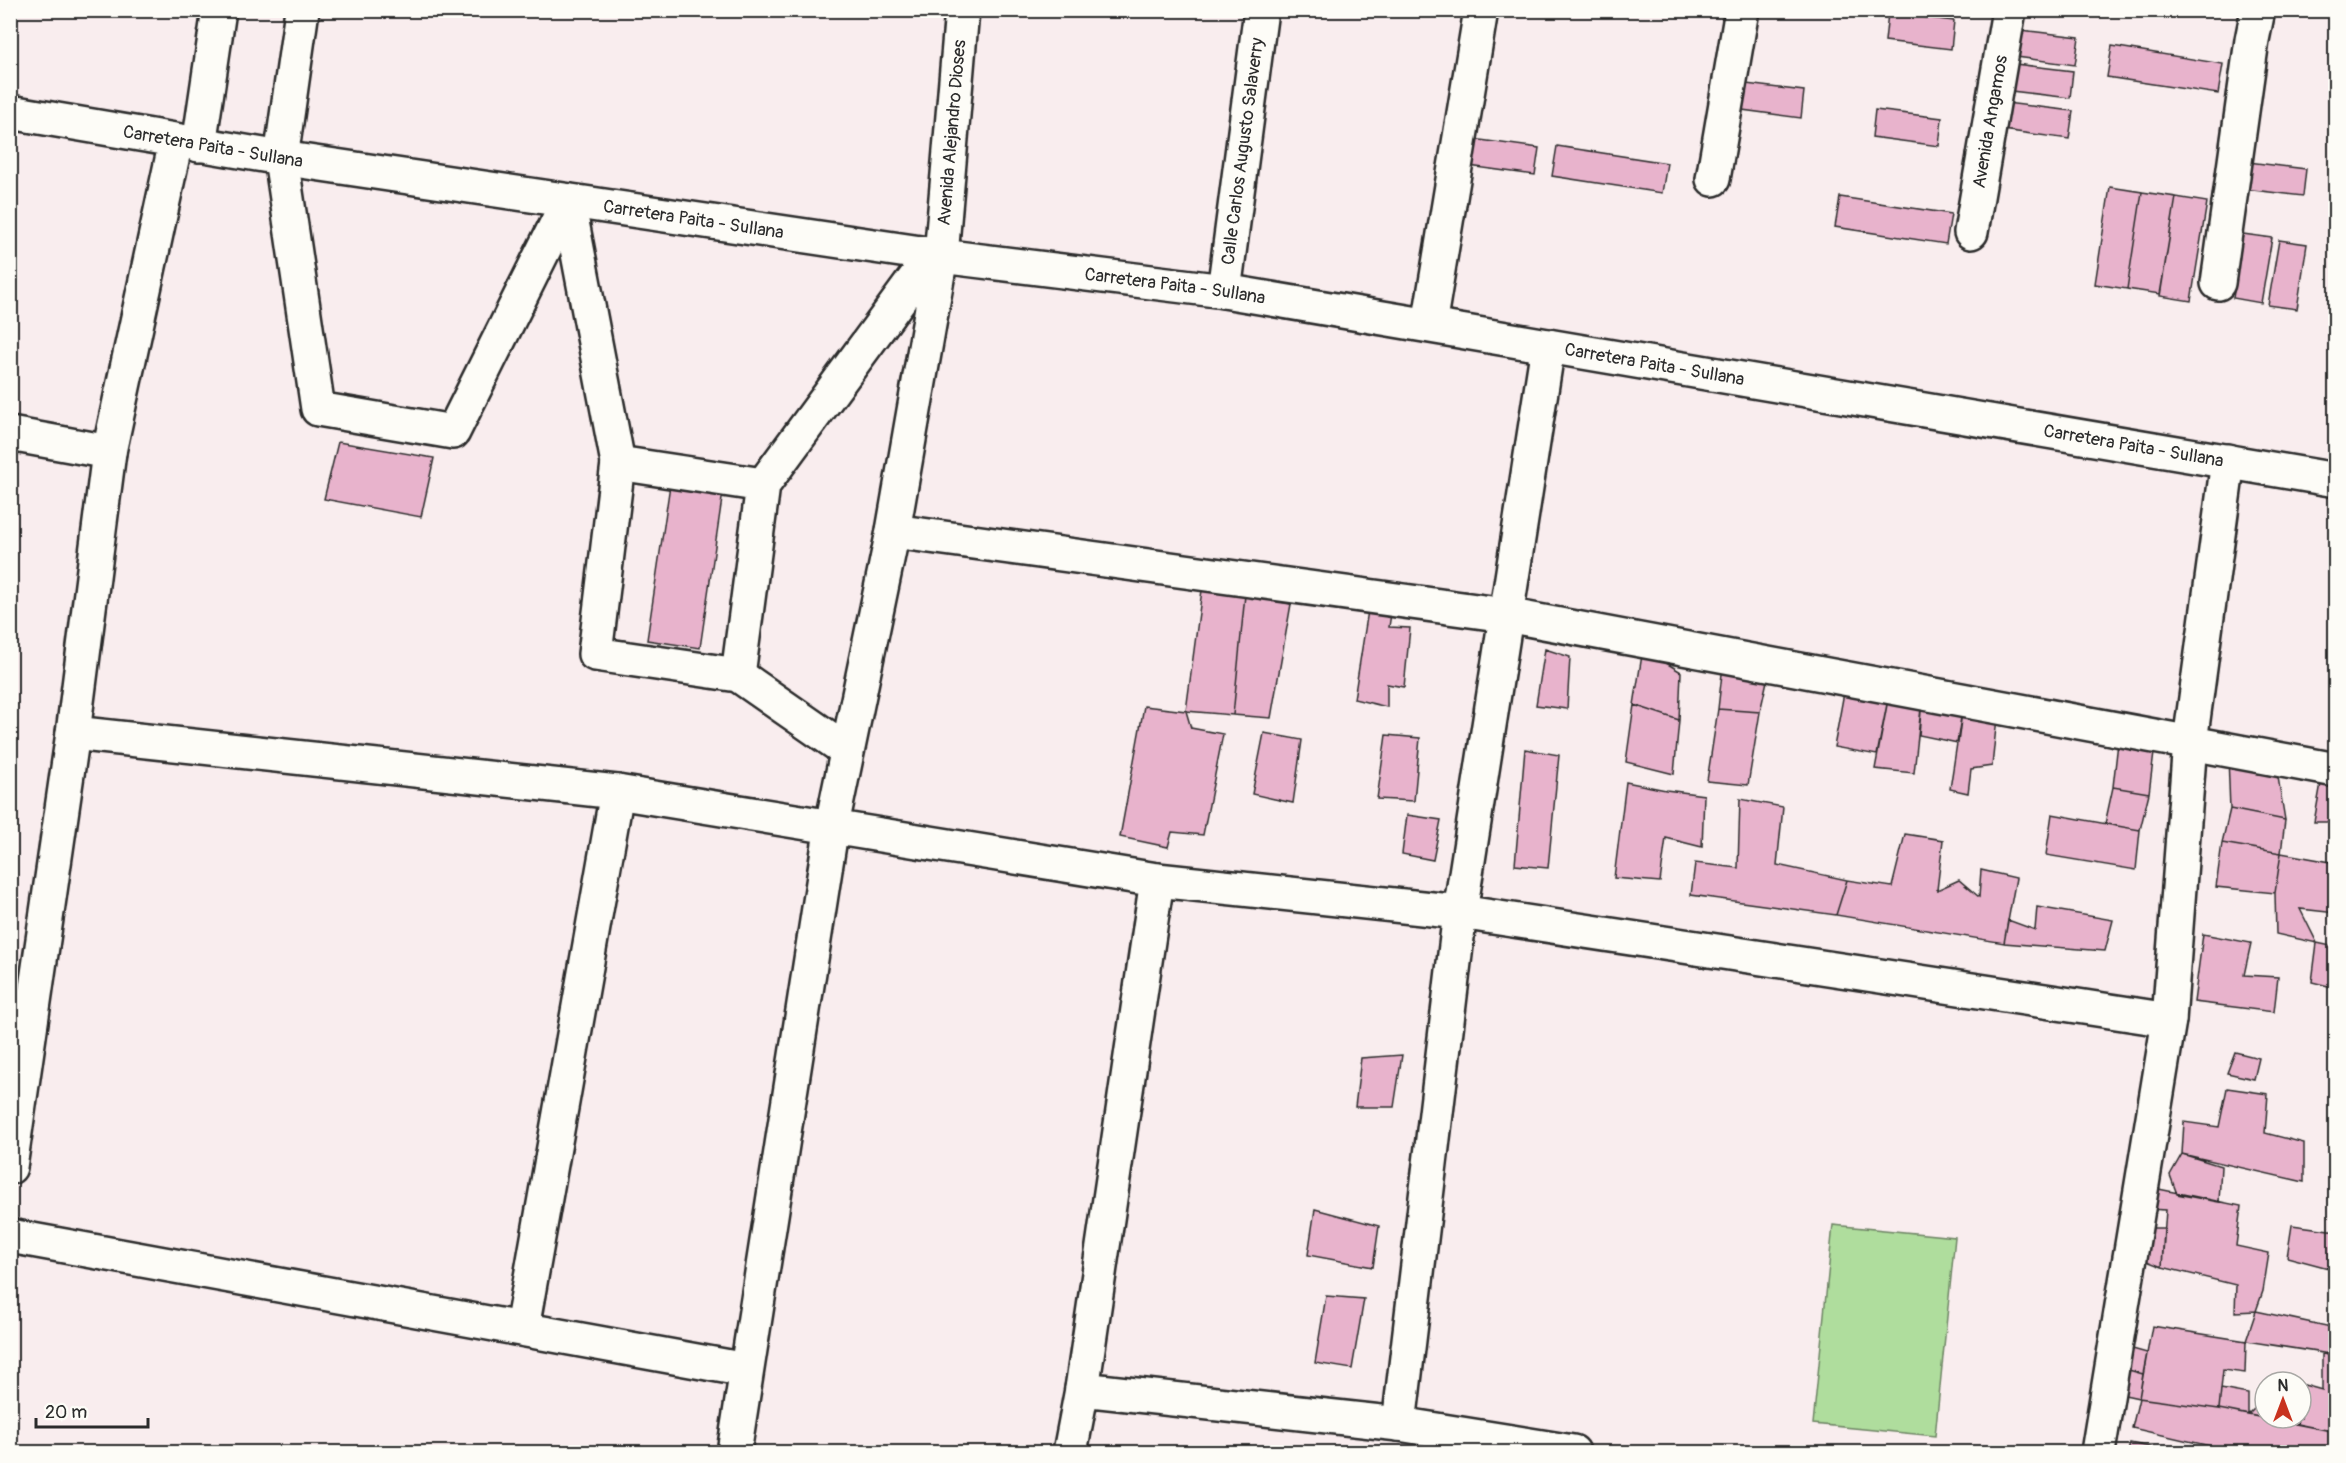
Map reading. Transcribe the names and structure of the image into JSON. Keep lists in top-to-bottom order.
{
  "streets": {
    "street": [
      "Avenida Angamos",
      "Avenida Alejandro Dioses",
      "Carretera Paita - Sullana",
      "Calle Carlos Augusto Salaverry"
    ]
  },
  "crossings": [
    ["Avenida Alejandro Dioses", "Carretera Paita - Sullana"],
    ["Carretera Paita - Sullana", "Calle Carlos Augusto Salaverry"]
  ],
  "scale_bar": "20 m",
  "north": "top"
}
